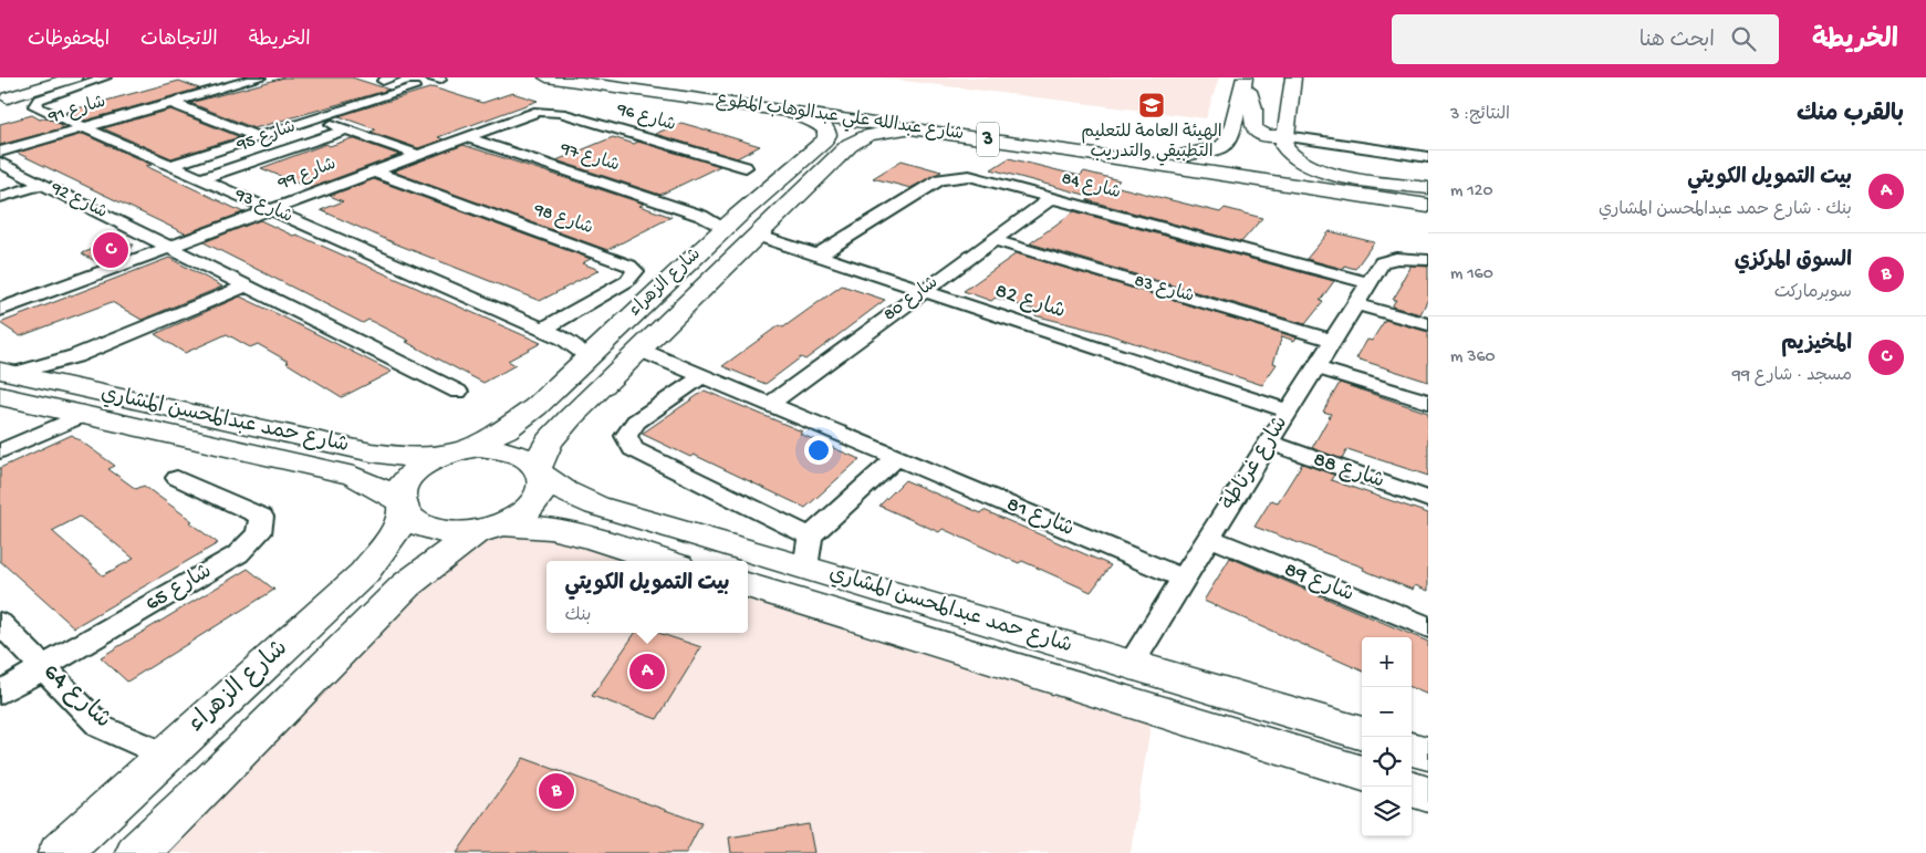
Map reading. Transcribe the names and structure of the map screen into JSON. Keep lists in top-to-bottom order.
{
  "streets": {
    "street": [
      "شارع 91",
      "شارع 96",
      "شارع عبدالله علي عبدالوهاب المطوع",
      "شارع 95",
      "3",
      "شارع 97",
      "شارع 99",
      "شارع 84",
      "شارع 92",
      "شارع 93",
      "شارع 98",
      "شارع الزهراء",
      "شارع 83",
      "شارع 80",
      "شارع 82",
      "شارع حمد عبدالمحسن المشاري",
      "شارع غرناطة",
      "شارع 88",
      "شارع 81",
      "شارع 89",
      "شارع 65",
      "شارع 64"
    ]
  },
  "crossings": [
    ["شارع 91", "شارع 93"],
    ["شارع 96", "شارع 99"],
    ["شارع عبدالله علي عبدالوهاب المطوع", "شارع الزهراء"],
    ["شارع 95", "شارع 99"],
    ["شارع 95", "شارع 93"],
    ["شارع 97", "شارع 99"],
    ["شارع 97", "شارع الزهراء"],
    ["شارع 99", "شارع 92"],
    ["شارع 99", "شارع 93"],
    ["شارع 99", "شارع 98"],
    ["شارع 84", "شارع 80"],
    ["شارع 84", "شارع 82"],
    ["شارع 84", "شارع غرناطة"],
    ["شارع 93", "شارع 98"],
    ["شارع 93", "شارع الزهراء"],
    ["شارع الزهراء", "شارع 82"],
    ["شارع الزهراء", "شارع حمد عبدالمحسن المشاري"],
    ["شارع الزهراء", "شارع 81"],
    ["شارع الزهراء", "شارع 64"],
    ["شارع 83", "شارع 80"],
    ["شارع 83", "شارع غرناطة"],
    ["شارع 80", "شارع 82"],
    ["شارع 80", "شارع 81"],
    ["شارع 82", "شارع غرناطة"],
    ["شارع حمد عبدالمحسن المشاري", "شارع غرناطة"],
    ["شارع غرناطة", "شارع 88"],
    ["شارع غرناطة", "شارع 81"],
    ["شارع غرناطة", "شارع 89"],
    ["شارع 65", "شارع 64"]
  ],
  "places": {
    "school or university": ["الهيئة العامة للتعليم التطبيقي والتدريب"]
  },
  "page": {
    "header": "الخريطة",
    "search": "ابحث هنا",
    "nav": ["الخريطة", "الاتجاهات", "المحفوظات"],
    "heading": ["بالقرب منك", "النتائج: 3"],
    "list": [
      {
        "mark": "A",
        "name": "بيت التمويل الكويتي",
        "note": "بنك · شارع حمد عبدالمحسن المشاري",
        "value": "120 m"
      },
      {
        "mark": "B",
        "name": "السوق المركزي",
        "note": "سوبرماركت",
        "value": "160 m"
      },
      {
        "mark": "C",
        "name": "المخيزيم",
        "note": "مسجد · شارع 99",
        "value": "360 m"
      }
    ],
    "pins": ["C", "A", "B"],
    "popup": ["بيت التمويل الكويتي", "بنك"],
    "map_buttons": ["+", "−"]
  }
}
